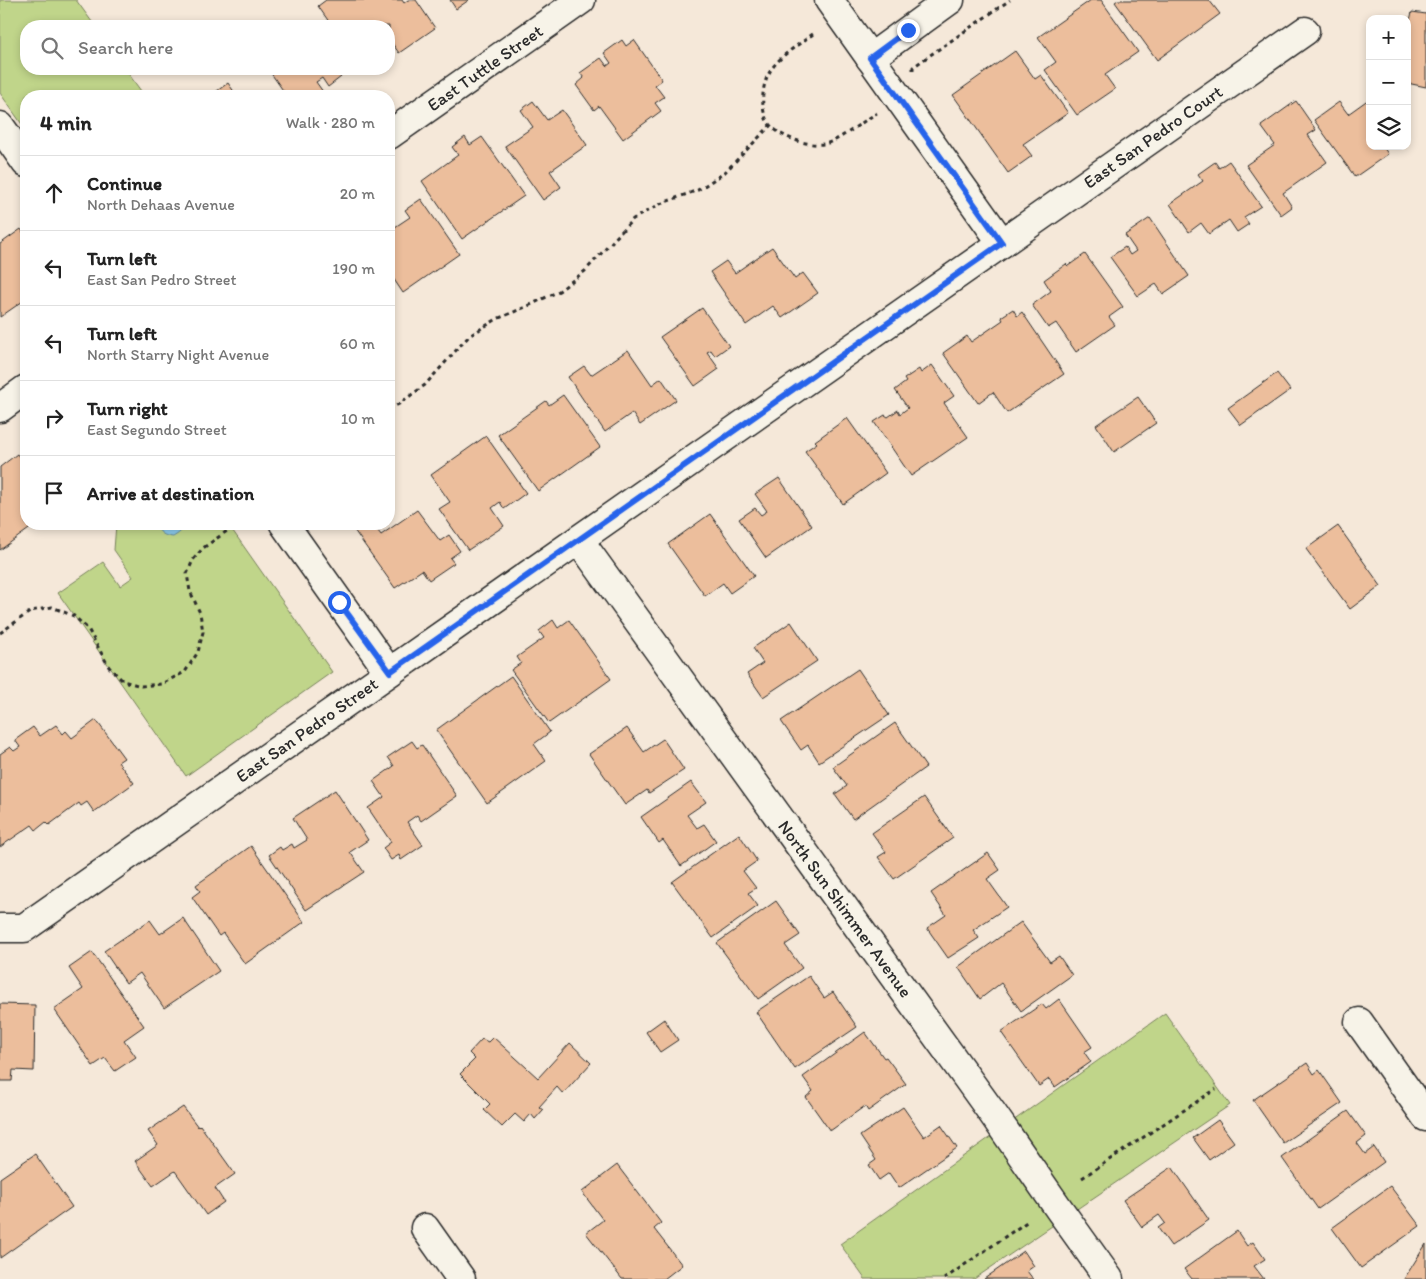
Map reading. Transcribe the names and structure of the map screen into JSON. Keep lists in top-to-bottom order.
{
  "streets": {
    "street": [
      "East Tuttle Street",
      "East San Pedro Court",
      "East San Pedro Street",
      "North Sun Shimmer Avenue"
    ]
  },
  "crossings": [
    ["East San Pedro Court", "East San Pedro Street"],
    ["East San Pedro Street", "North Sun Shimmer Avenue"]
  ],
  "page": {
    "map_buttons": ["+", "−"],
    "search": "Search here",
    "heading": ["4 min", "Walk · 280 m"],
    "list": [
      ["Continue", "North Dehaas Avenue", "20 m"],
      ["Turn left", "East San Pedro Street", "190 m"],
      ["Turn left", "North Starry Night Avenue", "60 m"],
      ["Turn right", "East Segundo Street", "10 m"],
      "Arrive at destination"
    ]
  }
}
